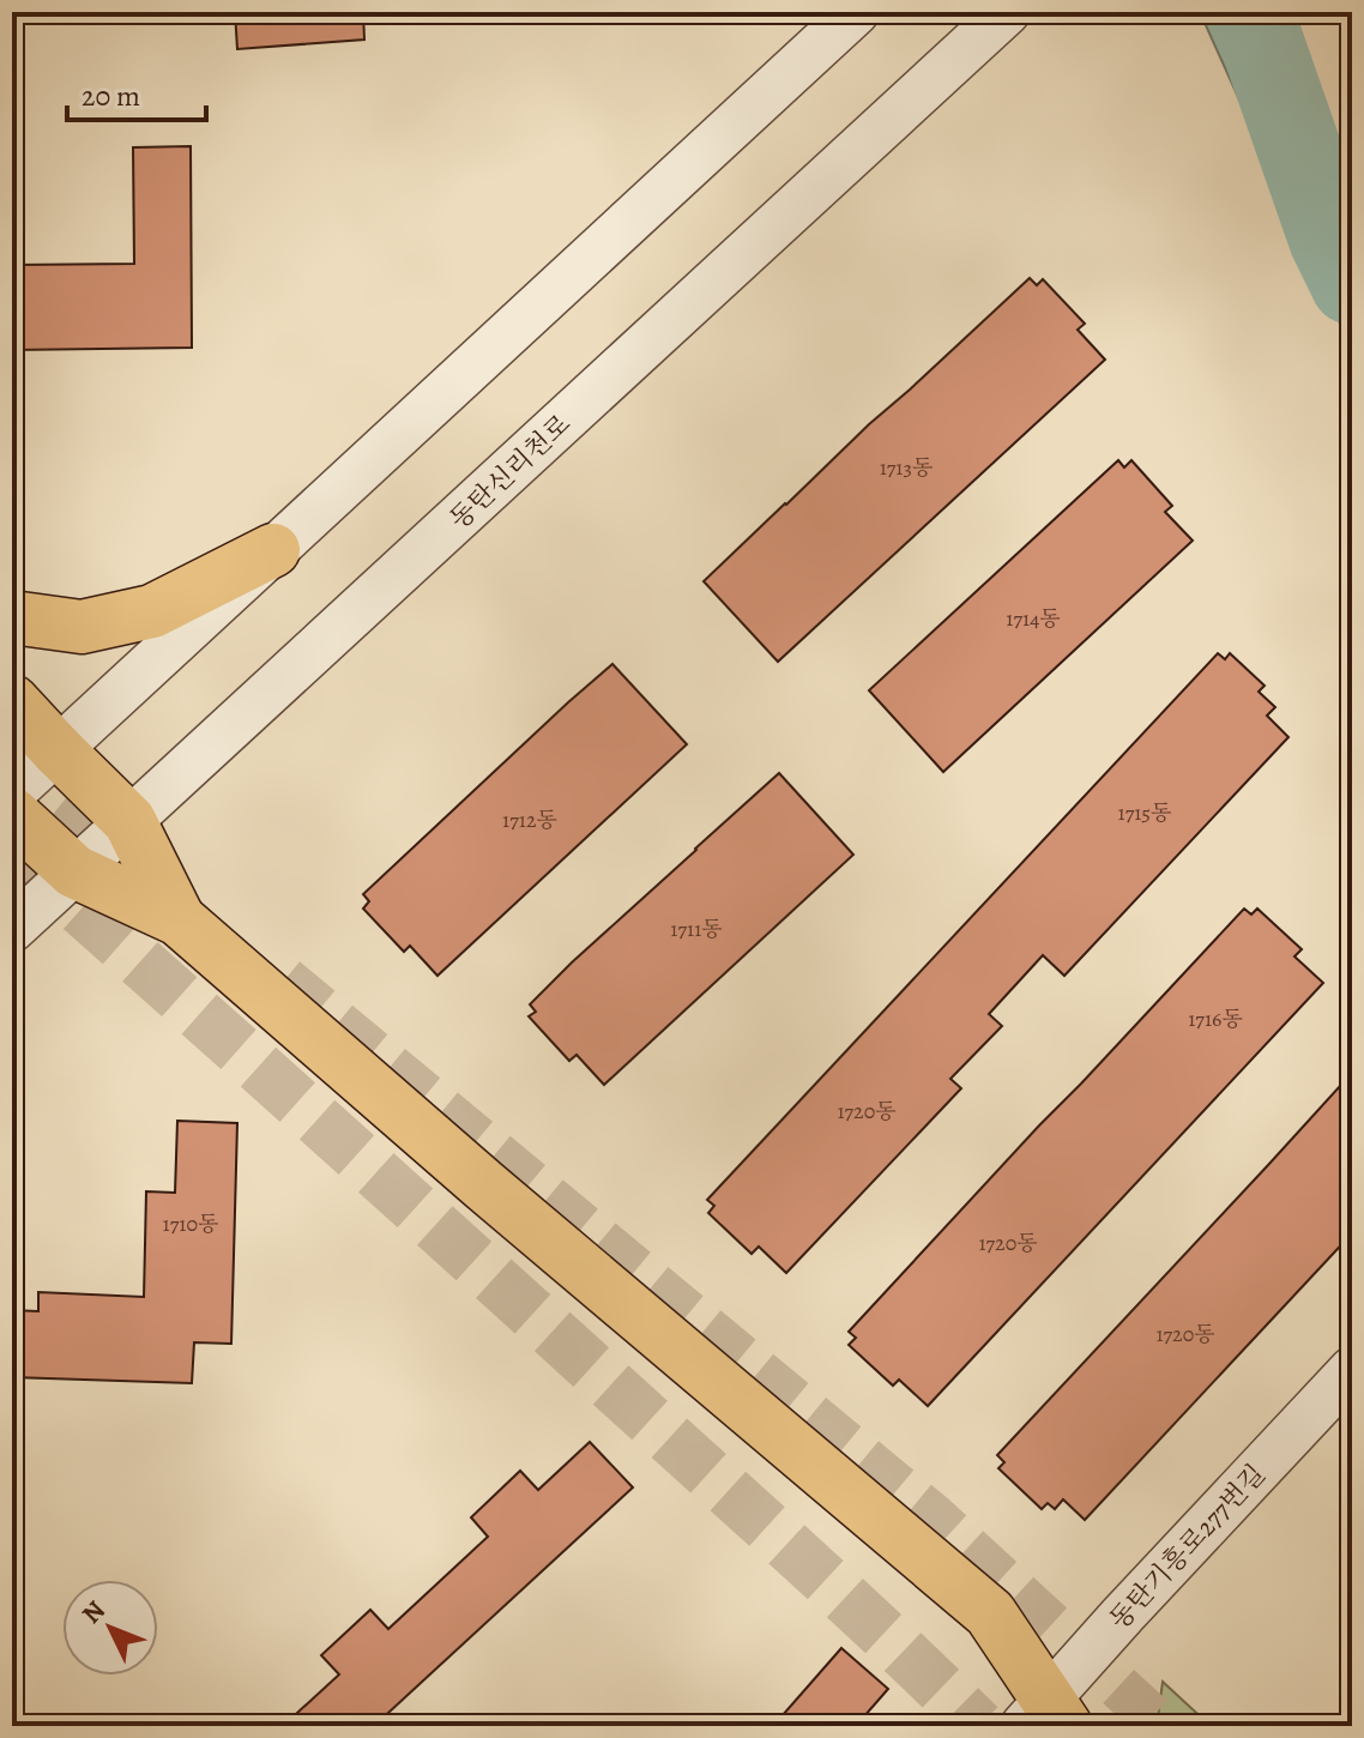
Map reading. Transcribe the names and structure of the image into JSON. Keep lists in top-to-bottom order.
{
  "streets": {
    "street": ["동탄신리천로", "동탄기흥로277번길"]
  },
  "house_numbers": [
    "1713동",
    "1714동",
    "1715동",
    "1712동",
    "1711동",
    "1716동",
    "1720동",
    "1710동",
    "1720동",
    "1720동"
  ],
  "scale_bar": "20 m",
  "north": "top left"
}
